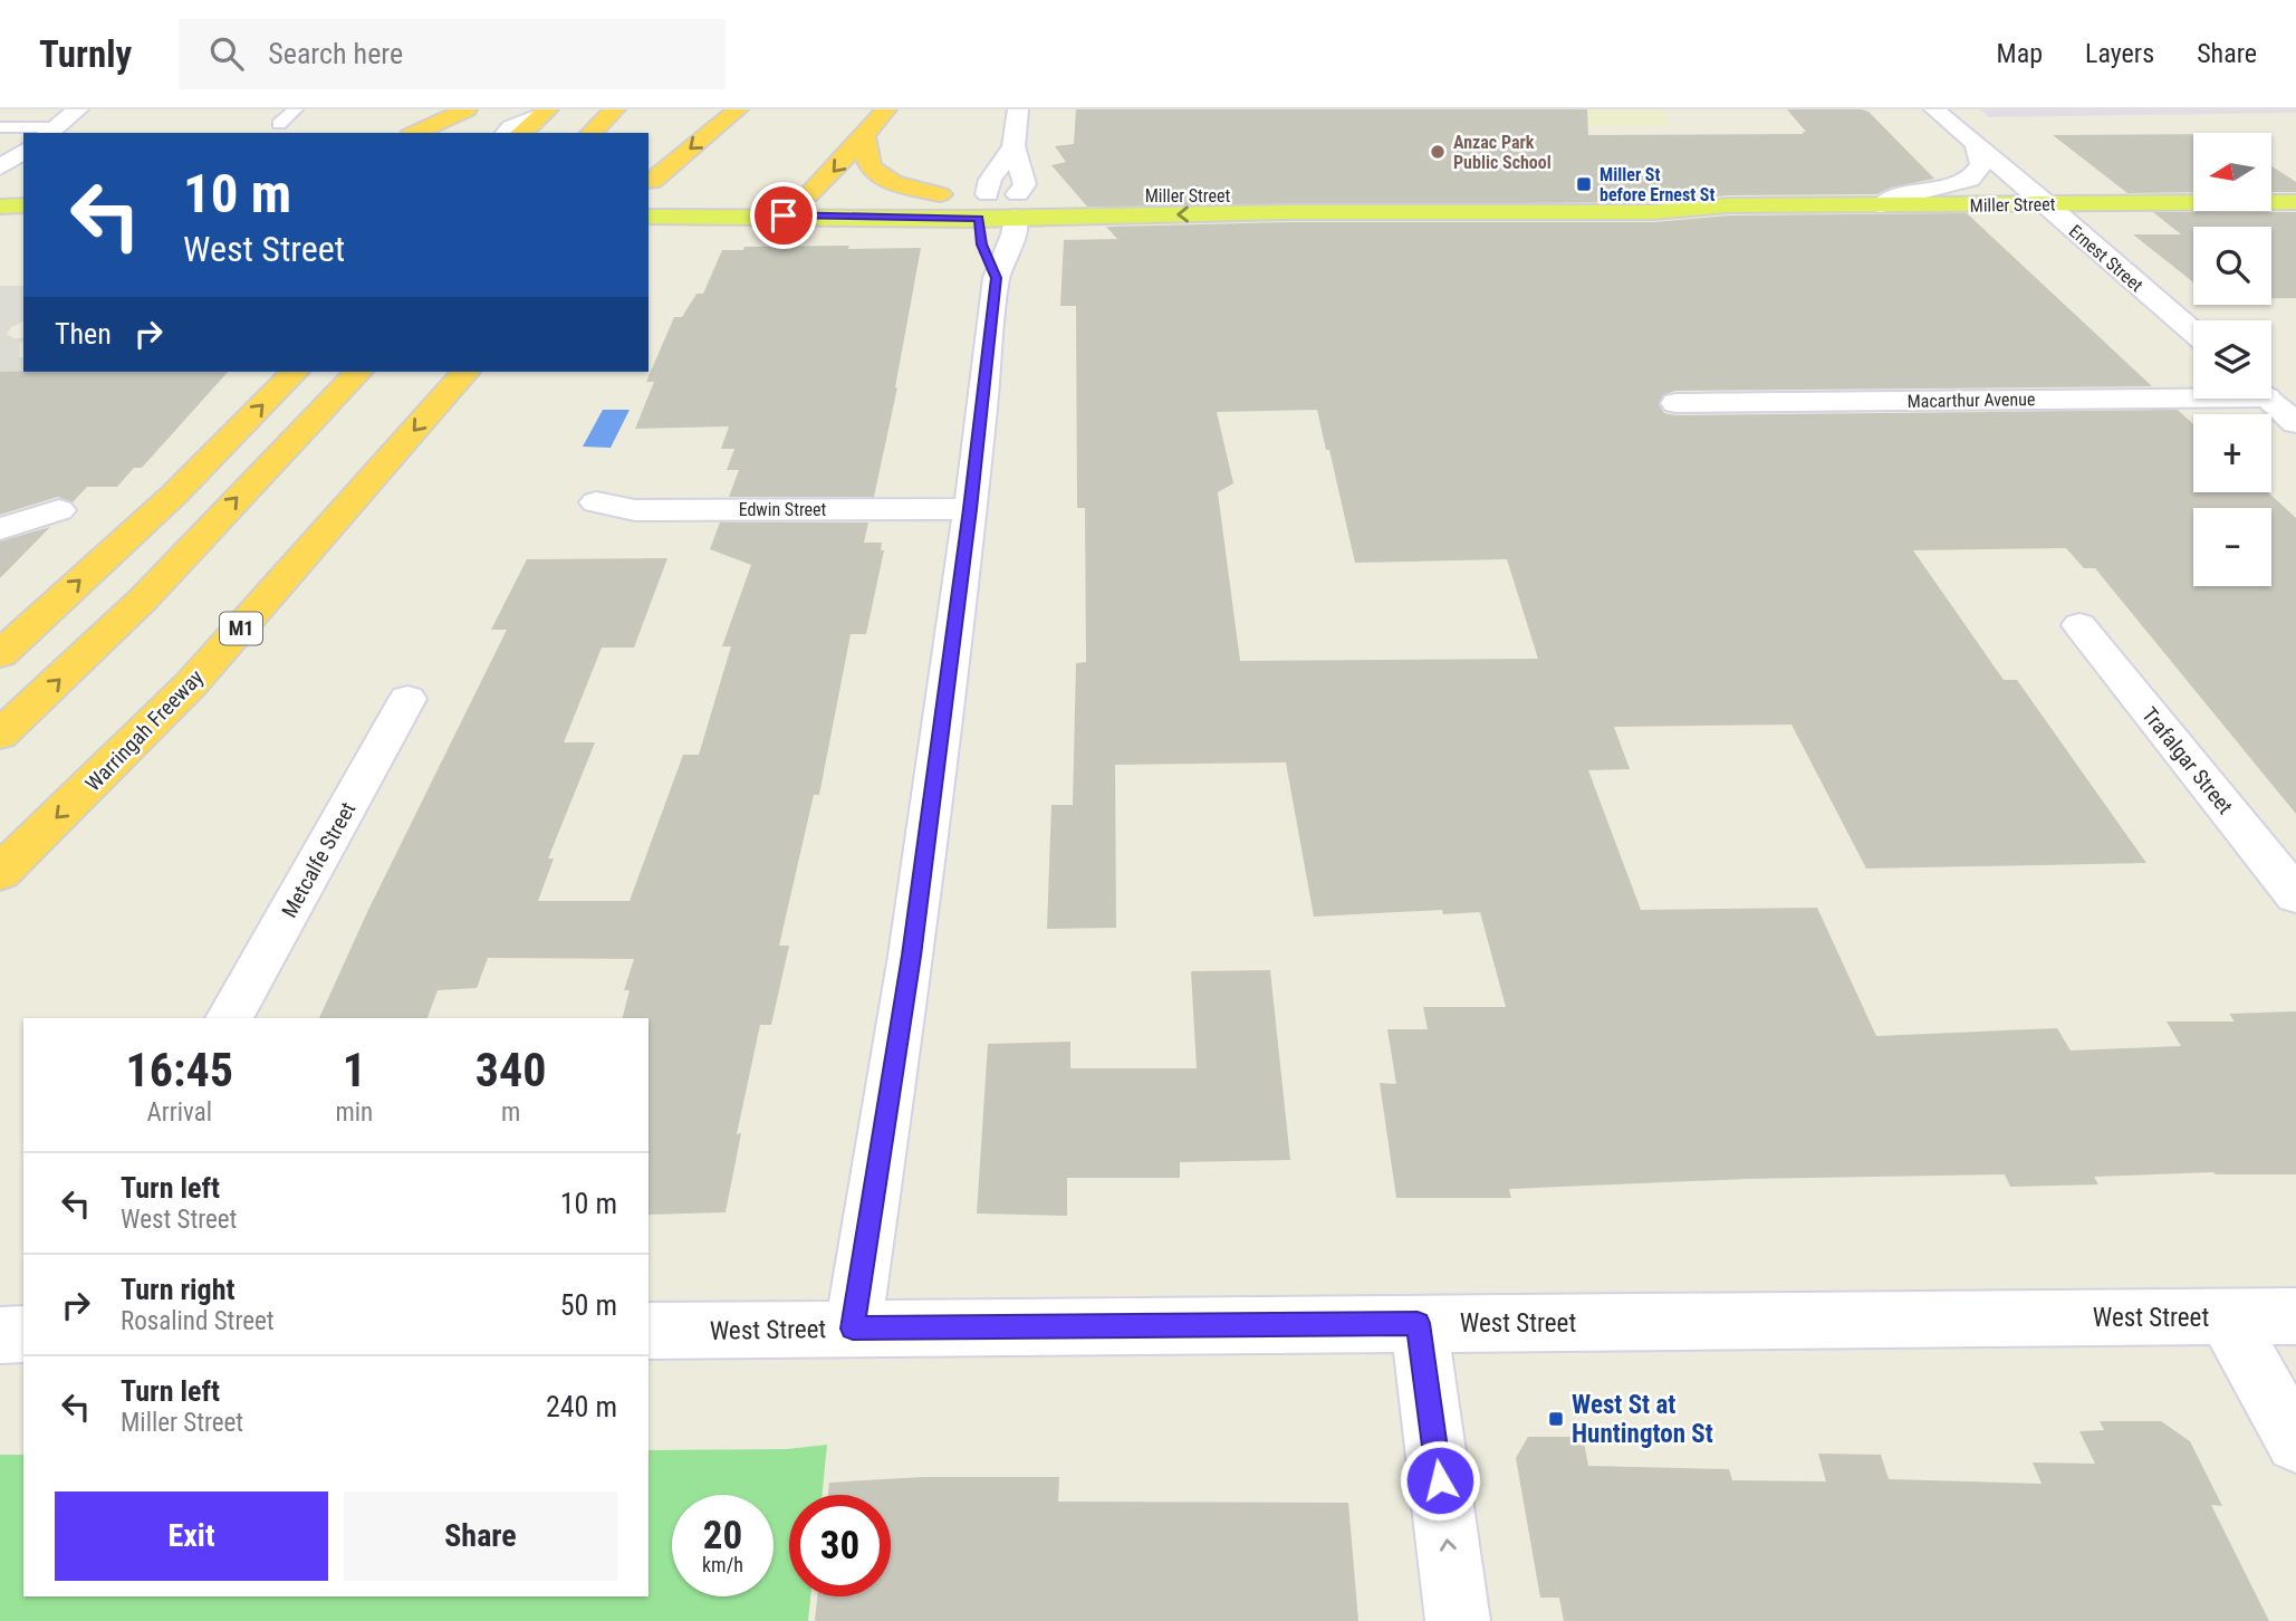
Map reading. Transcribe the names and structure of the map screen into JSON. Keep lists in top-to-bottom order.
{
  "streets": {
    "highway": ["M1", "Warringah Freeway"],
    "main road": ["Miller Street"],
    "street": [
      "Ernest Street",
      "Macarthur Avenue",
      "Edwin Street",
      "Trafalgar Street",
      "Metcalfe Street",
      "West Street"
    ]
  },
  "crossings": [
    ["Miller Street", "Ernest Street"]
  ],
  "places": {
    "other": ["Anzac Park Public School"],
    "transit": ["Miller St before Ernest St", "West St at Huntington St"]
  },
  "north": "left",
  "page": {
    "header": "Turnly",
    "search": "Search here",
    "nav": ["Map", "Layers", "Share"],
    "map_buttons": ["+", "−"],
    "turn": ["10 m", "West Street"],
    "then": "Then",
    "eta": [
      "16:45",
      "Arrival",
      "1",
      "min",
      "340",
      "m"
    ],
    "list": [
      {
        "name": "Turn left",
        "note": "West Street",
        "value": "10 m"
      },
      {
        "name": "Turn right",
        "note": "Rosalind Street",
        "value": "50 m"
      },
      {
        "name": "Turn left",
        "note": "Miller Street",
        "value": "240 m"
      }
    ],
    "buttons": ["Exit", "Share"],
    "speed": "20 km/h",
    "limit": "30"
  }
}
